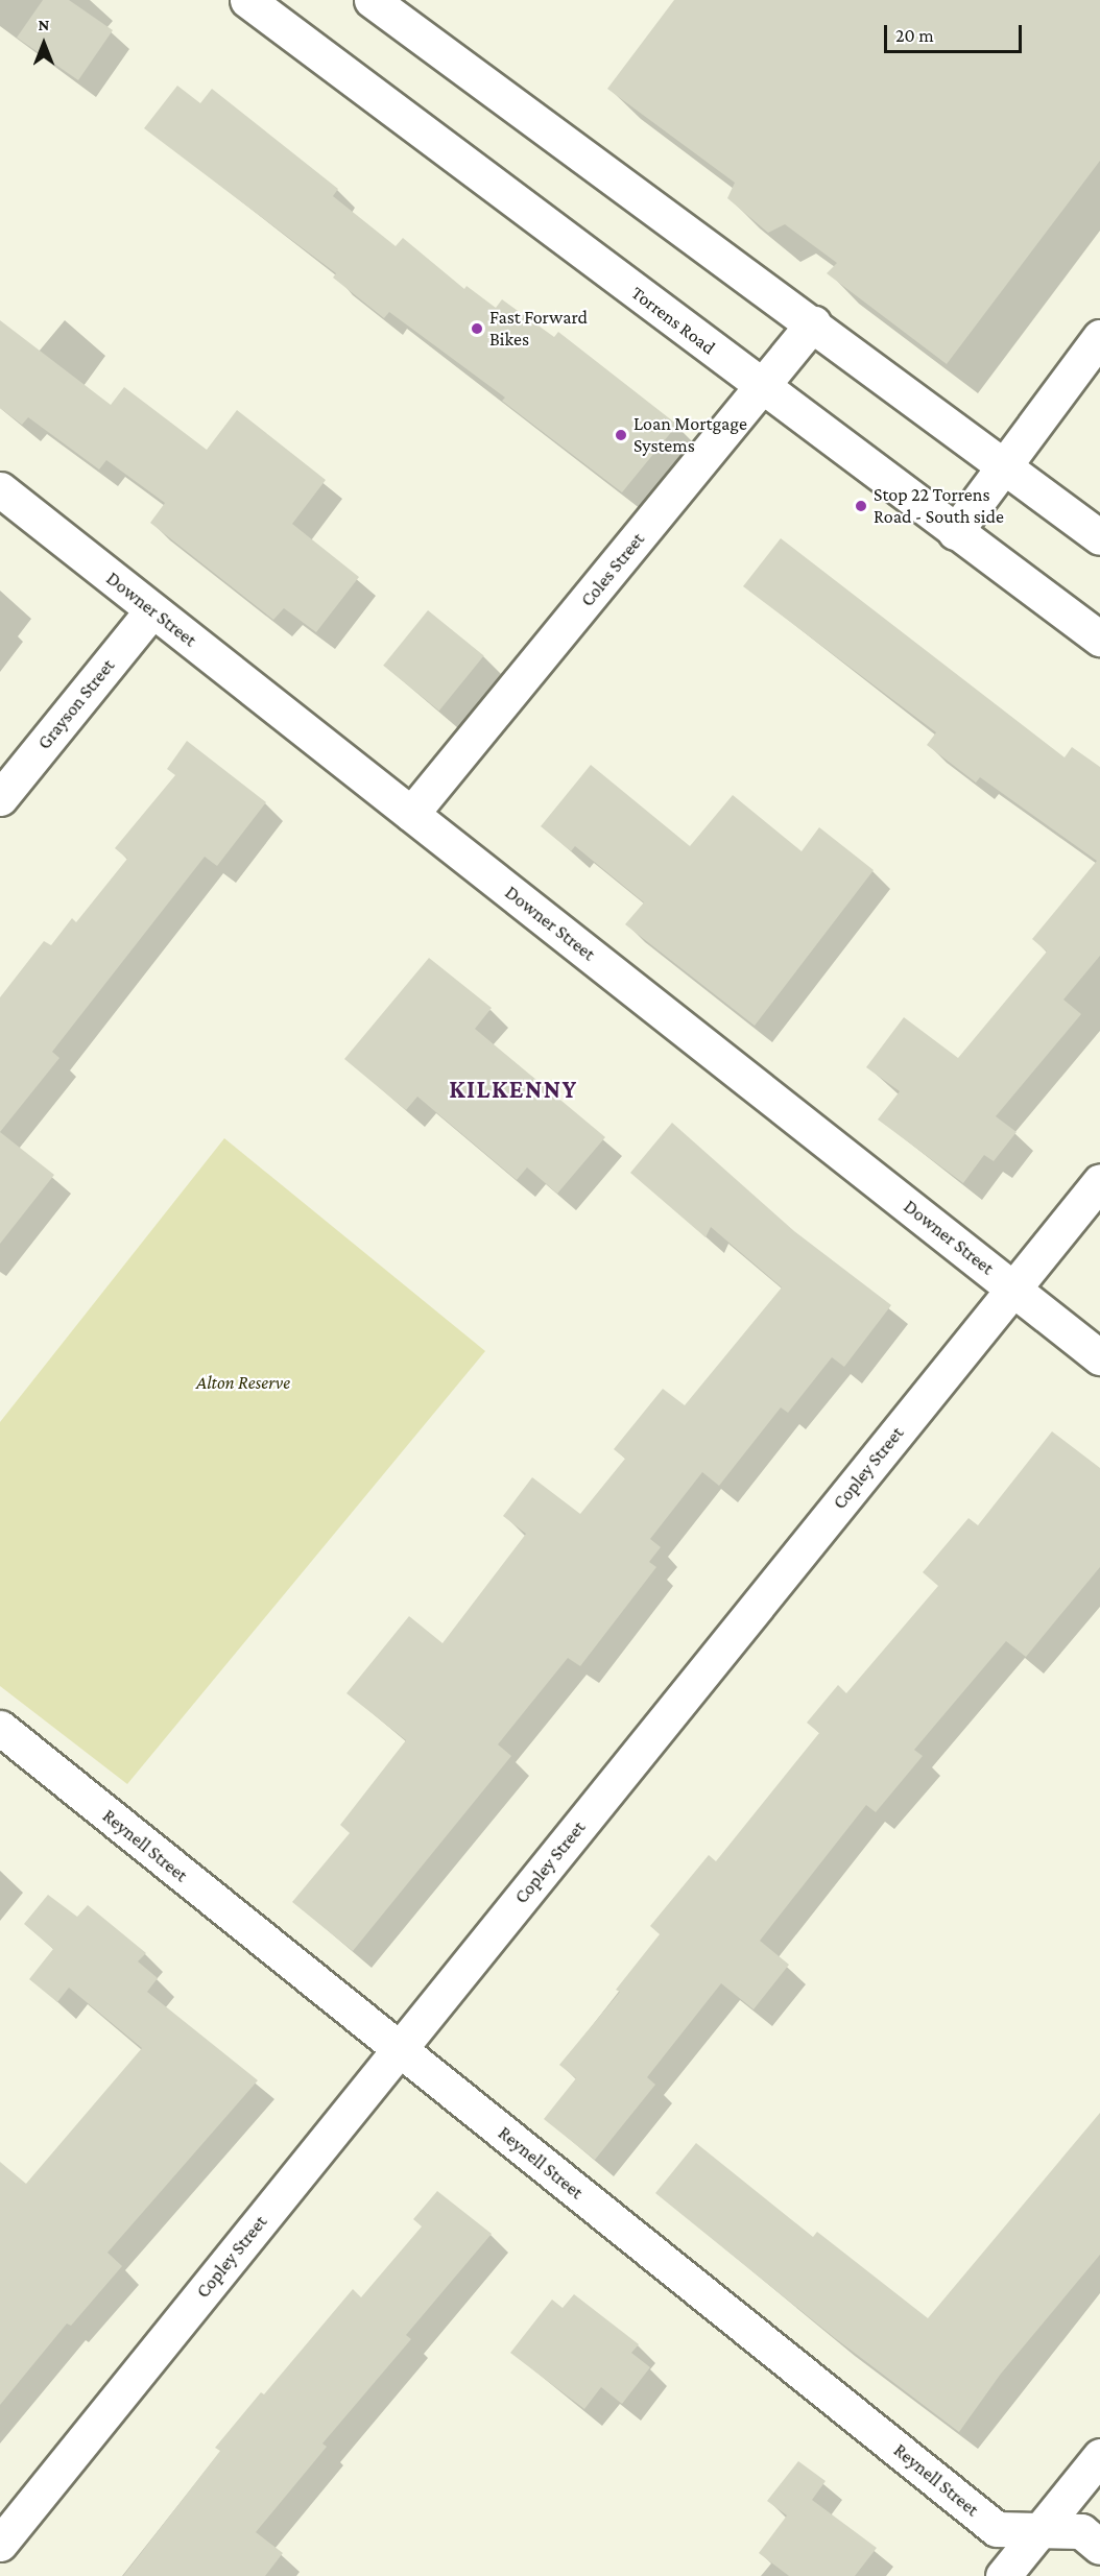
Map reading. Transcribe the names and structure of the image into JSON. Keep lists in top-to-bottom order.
{
  "streets": {
    "street": [
      "Torrens Road",
      "Coles Street",
      "Downer Street",
      "Grayson Street",
      "Copley Street",
      "Reynell Street"
    ]
  },
  "crossings": [
    ["Torrens Road", "Coles Street"],
    ["Coles Street", "Downer Street"],
    ["Downer Street", "Grayson Street"],
    ["Downer Street", "Copley Street"],
    ["Copley Street", "Reynell Street"]
  ],
  "districts": ["KILKENNY"],
  "parks": ["Alton Reserve"],
  "places": ["Fast Forward Bikes", "Loan Mortgage Systems", "Stop 22 Torrens Road - South side"],
  "scale_bar": "20 m",
  "north": "top"
}
